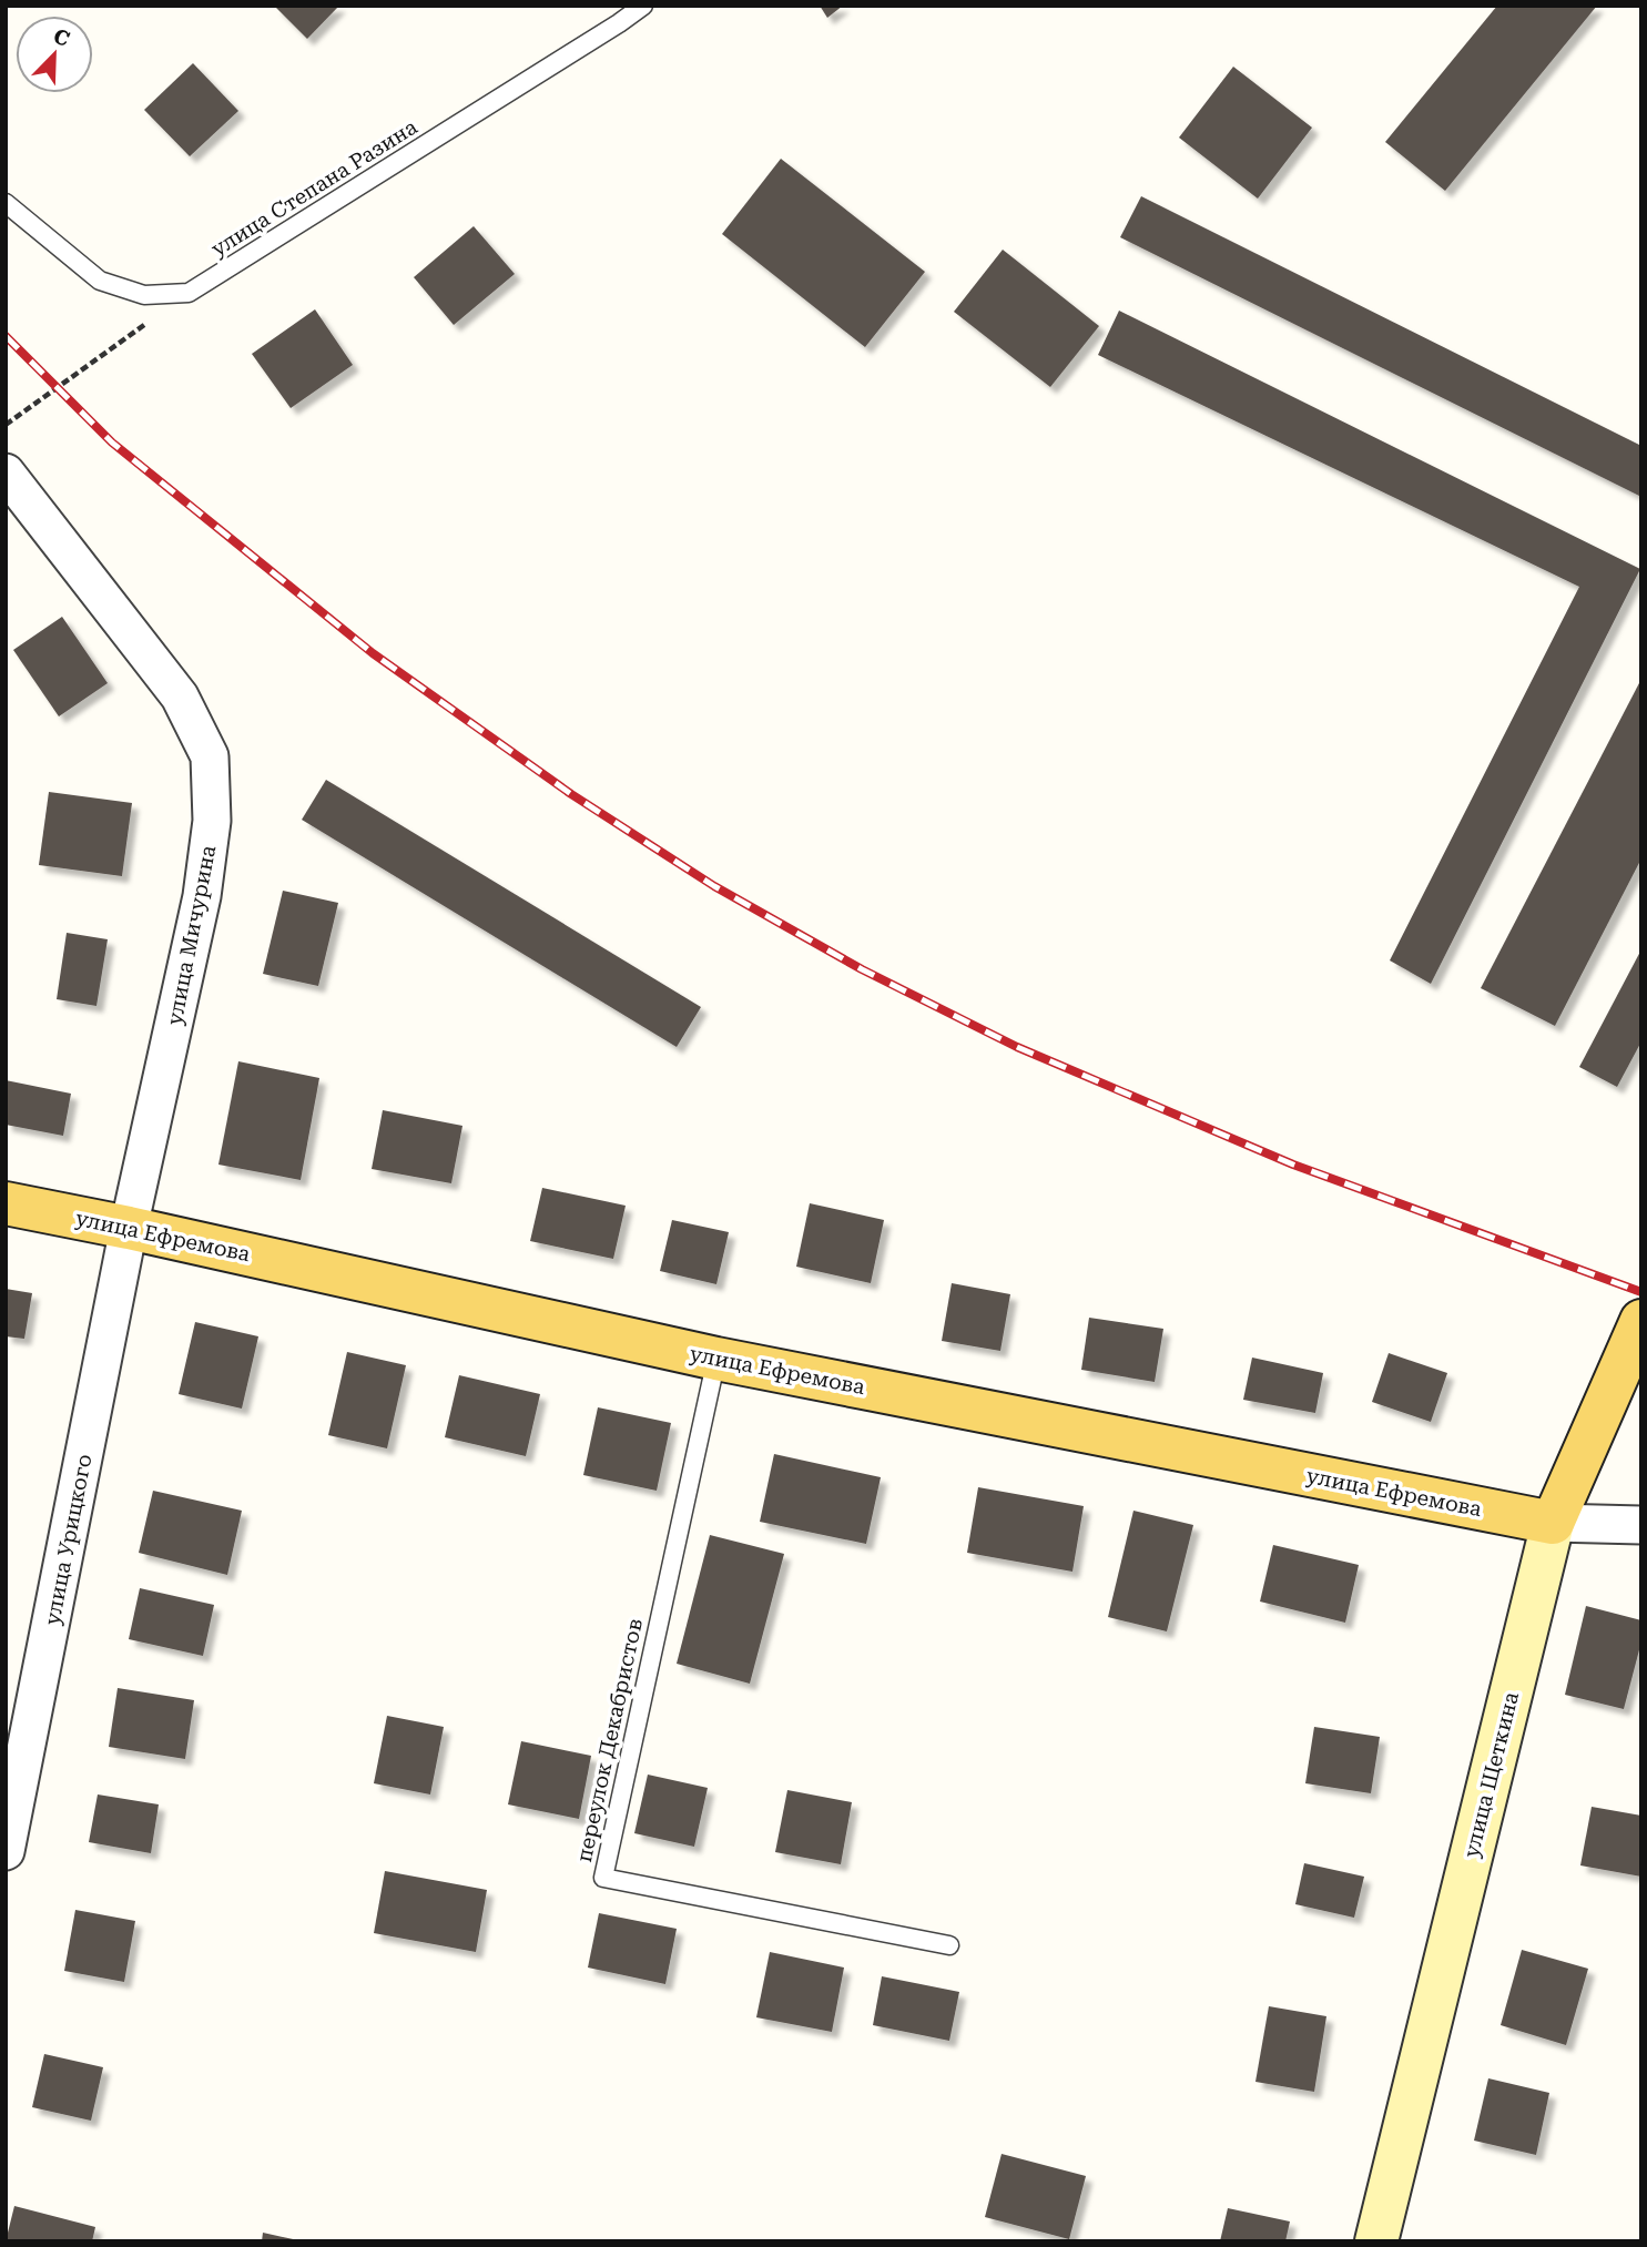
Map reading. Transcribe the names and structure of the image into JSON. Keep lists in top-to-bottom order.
{
  "streets": {
    "main road": ["улица Ефремова", "улица Щеткина"],
    "street": ["улица Мичурина", "улица Урицкого"],
    "lane": ["улица Степана Разина", "переулок Декабристов"]
  },
  "crossings": [
    ["улица Мичурина", "улица Ефремова"],
    ["улица Мичурина", "улица Урицкого"],
    ["улица Ефремова", "улица Урицкого"],
    ["улица Ефремова", "переулок Декабристов"],
    ["улица Ефремова", "улица Щеткина"]
  ],
  "north": "top right"
}
